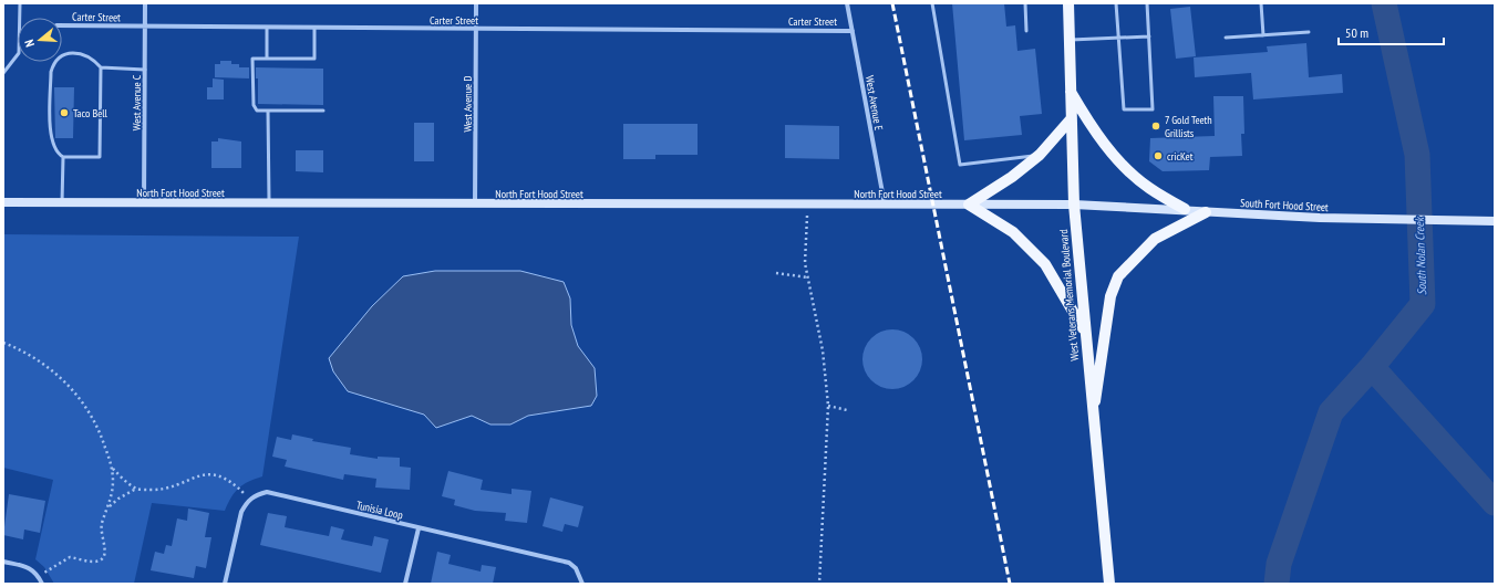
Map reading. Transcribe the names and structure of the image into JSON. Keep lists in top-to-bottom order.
{
  "streets": {
    "main road": ["North Fort Hood Street", "South Fort Hood Street", "West Veterans Memorial Boulevard"],
    "street": [
      "Carter Street",
      "West Avenue C",
      "West Avenue E",
      "West Avenue D",
      "Tunisia Loop"
    ]
  },
  "crossings": [
    ["Carter Street", "West Avenue C"],
    ["Carter Street", "West Avenue E"],
    ["Carter Street", "West Avenue D"],
    ["West Avenue C", "North Fort Hood Street"],
    ["West Avenue E", "North Fort Hood Street"],
    ["West Avenue D", "North Fort Hood Street"],
    ["North Fort Hood Street", "South Fort Hood Street"],
    ["North Fort Hood Street", "West Veterans Memorial Boulevard"],
    ["South Fort Hood Street", "West Veterans Memorial Boulevard"]
  ],
  "water": ["South Nolan Creek"],
  "places": ["Taco Bell", "7 Gold Teeth Grillists", "cricKet"],
  "scale_bar": "50 m",
  "north": "left"
}
